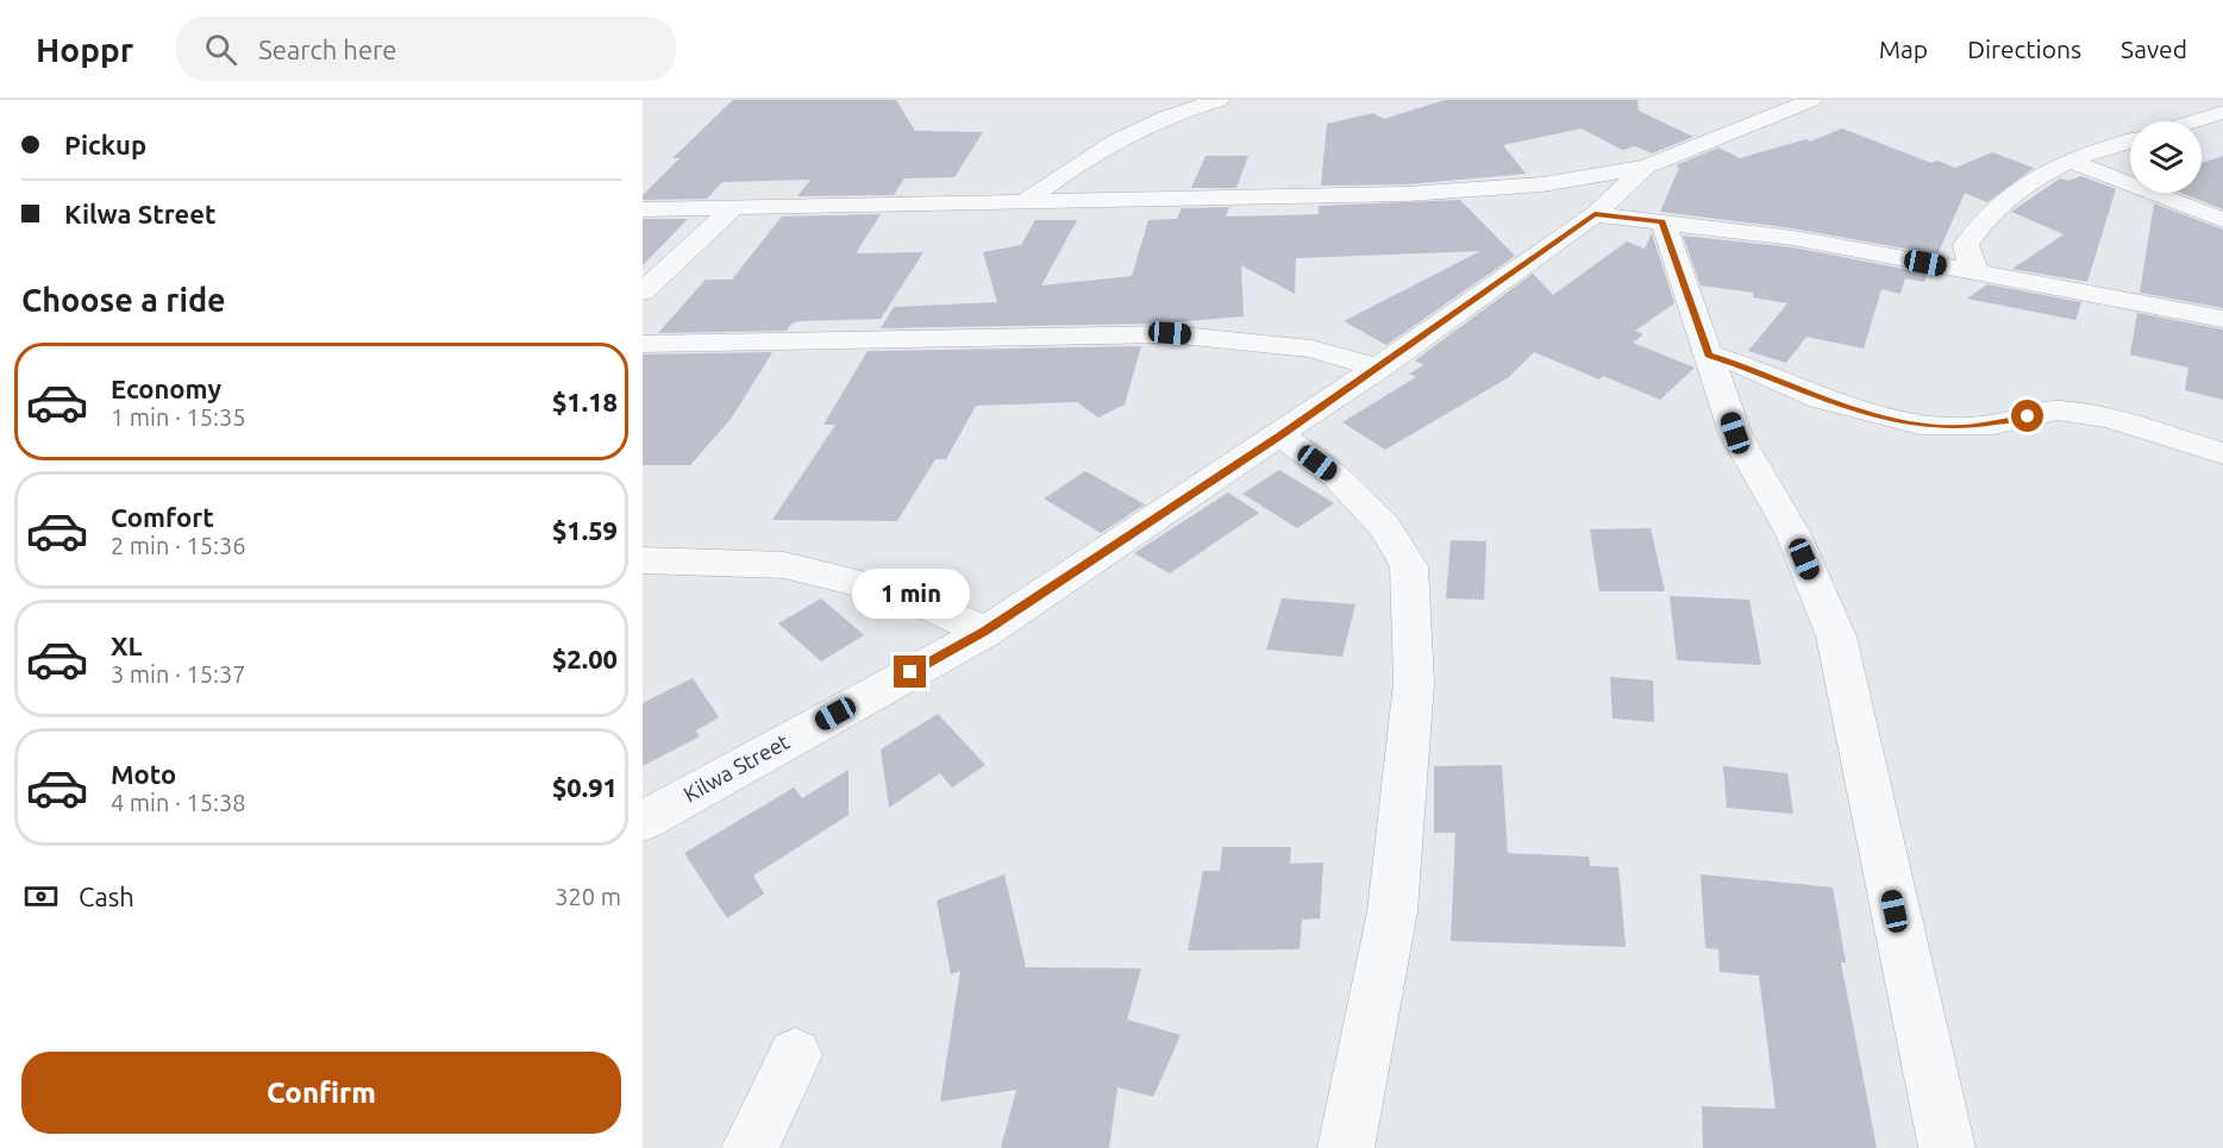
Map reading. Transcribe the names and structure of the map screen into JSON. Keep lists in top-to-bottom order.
{
  "streets": {
    "street": ["Kilwa Street"]
  },
  "page": {
    "header": "Hoppr",
    "search": "Search here",
    "nav": ["Map", "Directions", "Saved"],
    "banner": ["Pickup", "Kilwa Street"],
    "heading": "Choose a ride",
    "list": [
      {
        "name": "Economy",
        "note": "1 min · 15:35",
        "value": "$1.18"
      },
      {
        "name": "Comfort",
        "note": "2 min · 15:36",
        "value": "$1.59"
      },
      {
        "name": "XL",
        "note": "3 min · 15:37",
        "value": "$2.00"
      },
      {
        "name": "Moto",
        "note": "4 min · 15:38",
        "value": "$0.91"
      }
    ],
    "bubble": "1 min",
    "pay": ["Cash", "320 m"],
    "buttons": "Confirm"
  }
}
